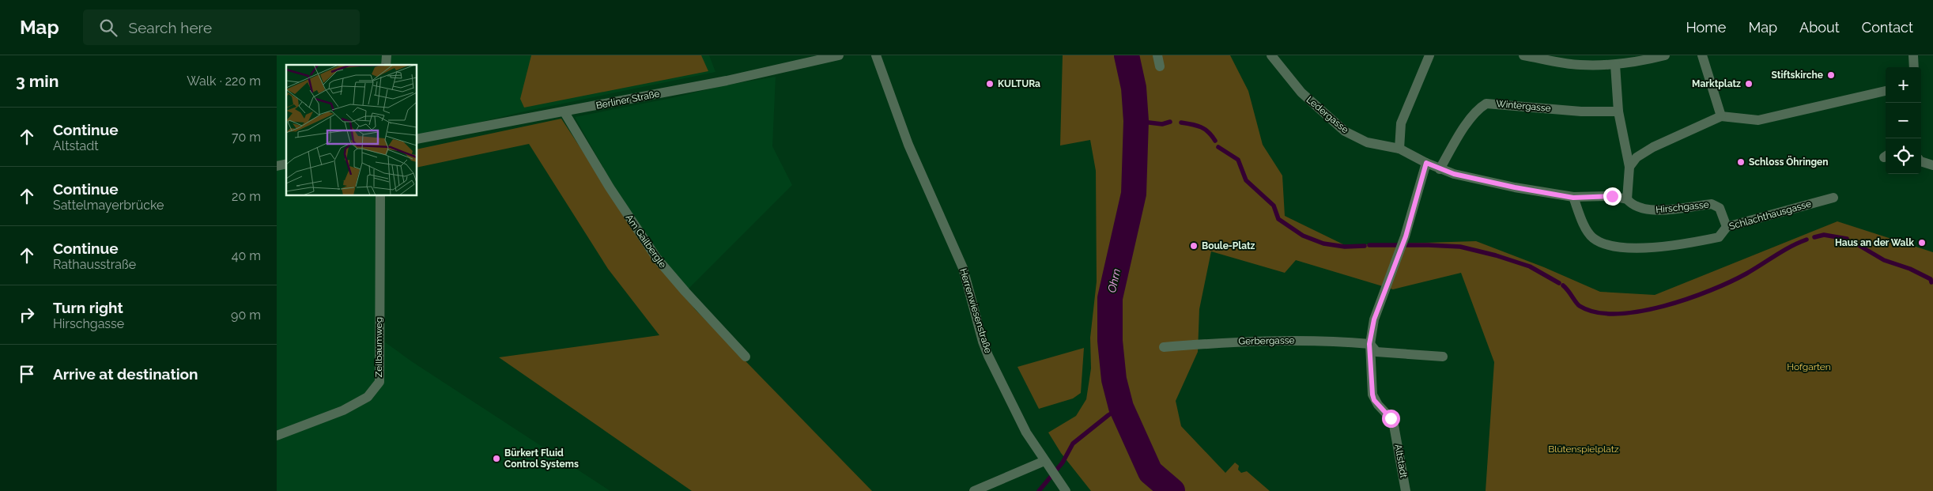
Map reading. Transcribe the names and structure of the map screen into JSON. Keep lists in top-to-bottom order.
{
  "streets": {
    "street": [
      "Berliner Straße",
      "Wintergasse",
      "Ledergasse",
      "Hirschgasse",
      "Schlachthausgasse",
      "Am Gailbergle",
      "Herrenwiesenstraße",
      "Gerbergasse",
      "Zeilbaumweg",
      "Altstadt"
    ]
  },
  "crossings": [
    ["Berliner Straße", "Am Gailbergle"],
    ["Wintergasse", "Hirschgasse"],
    ["Ledergasse", "Hirschgasse"],
    ["Hirschgasse", "Schlachthausgasse"],
    ["Hirschgasse", "Altstadt"],
    ["Gerbergasse", "Altstadt"]
  ],
  "water": ["Ohrn"],
  "parks": ["Hofgarten", "Blütenspielplatz"],
  "places": [
    "Stiftskirche",
    "KULTURa",
    "Marktplatz",
    "Schloss Öhringen",
    "Haus an der Walk",
    "Boule-Platz",
    "Bürkert Fluid Control Systems"
  ],
  "page": {
    "header": "Map",
    "search": "Search here",
    "nav": [
      "Home",
      "Map",
      "About",
      "Contact"
    ],
    "heading": ["3 min", "Walk · 220 m"],
    "map_buttons": ["+", "−"],
    "list": [
      ["Continue", "Altstadt", "70 m"],
      ["Continue", "Sattelmayerbrücke", "20 m"],
      ["Continue", "Rathausstraße", "40 m"],
      ["Turn right", "Hirschgasse", "90 m"],
      "Arrive at destination"
    ]
  }
}
